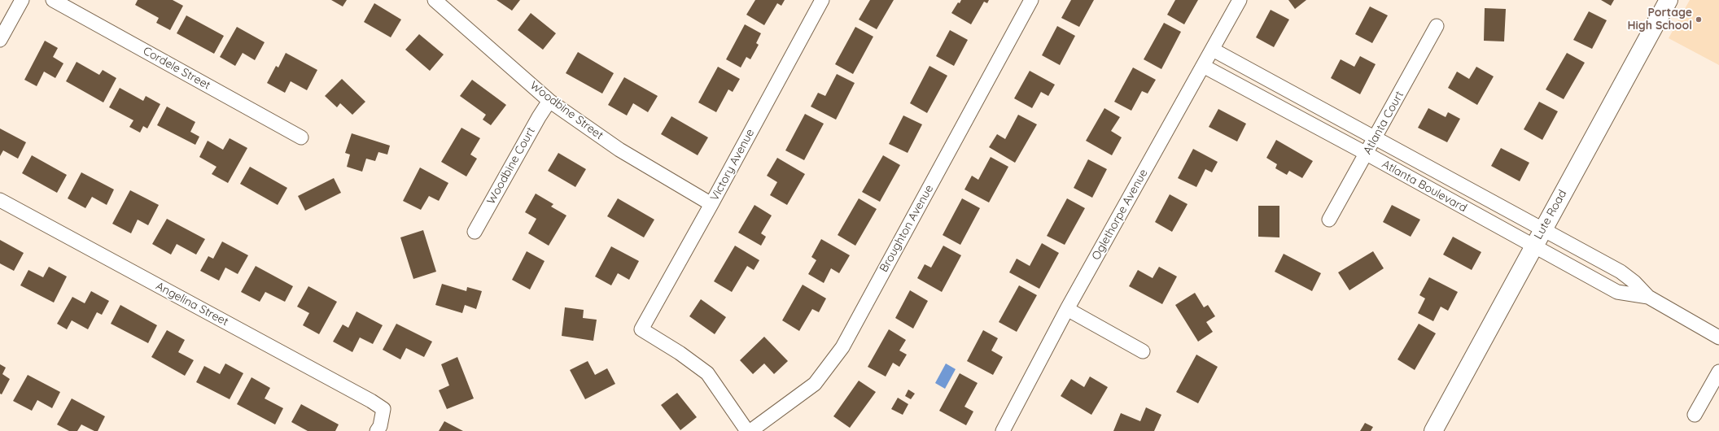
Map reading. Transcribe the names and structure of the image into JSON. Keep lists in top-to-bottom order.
{
  "streets": {
    "street": [
      "Cordele Street",
      "Woodbine Street",
      "Atlanta Court",
      "Victory Avenue",
      "Woodbine Court",
      "Atlanta Boulevard",
      "Oglethorpe Avenue",
      "Lute Road",
      "Broughton Avenue",
      "Angelina Street"
    ]
  },
  "crossings": [
    ["Woodbine Street", "Victory Avenue"],
    ["Woodbine Street", "Woodbine Court"],
    ["Atlanta Court", "Atlanta Boulevard"],
    ["Atlanta Boulevard", "Oglethorpe Avenue"],
    ["Atlanta Boulevard", "Lute Road"]
  ],
  "places": ["Portage High School"]
}
